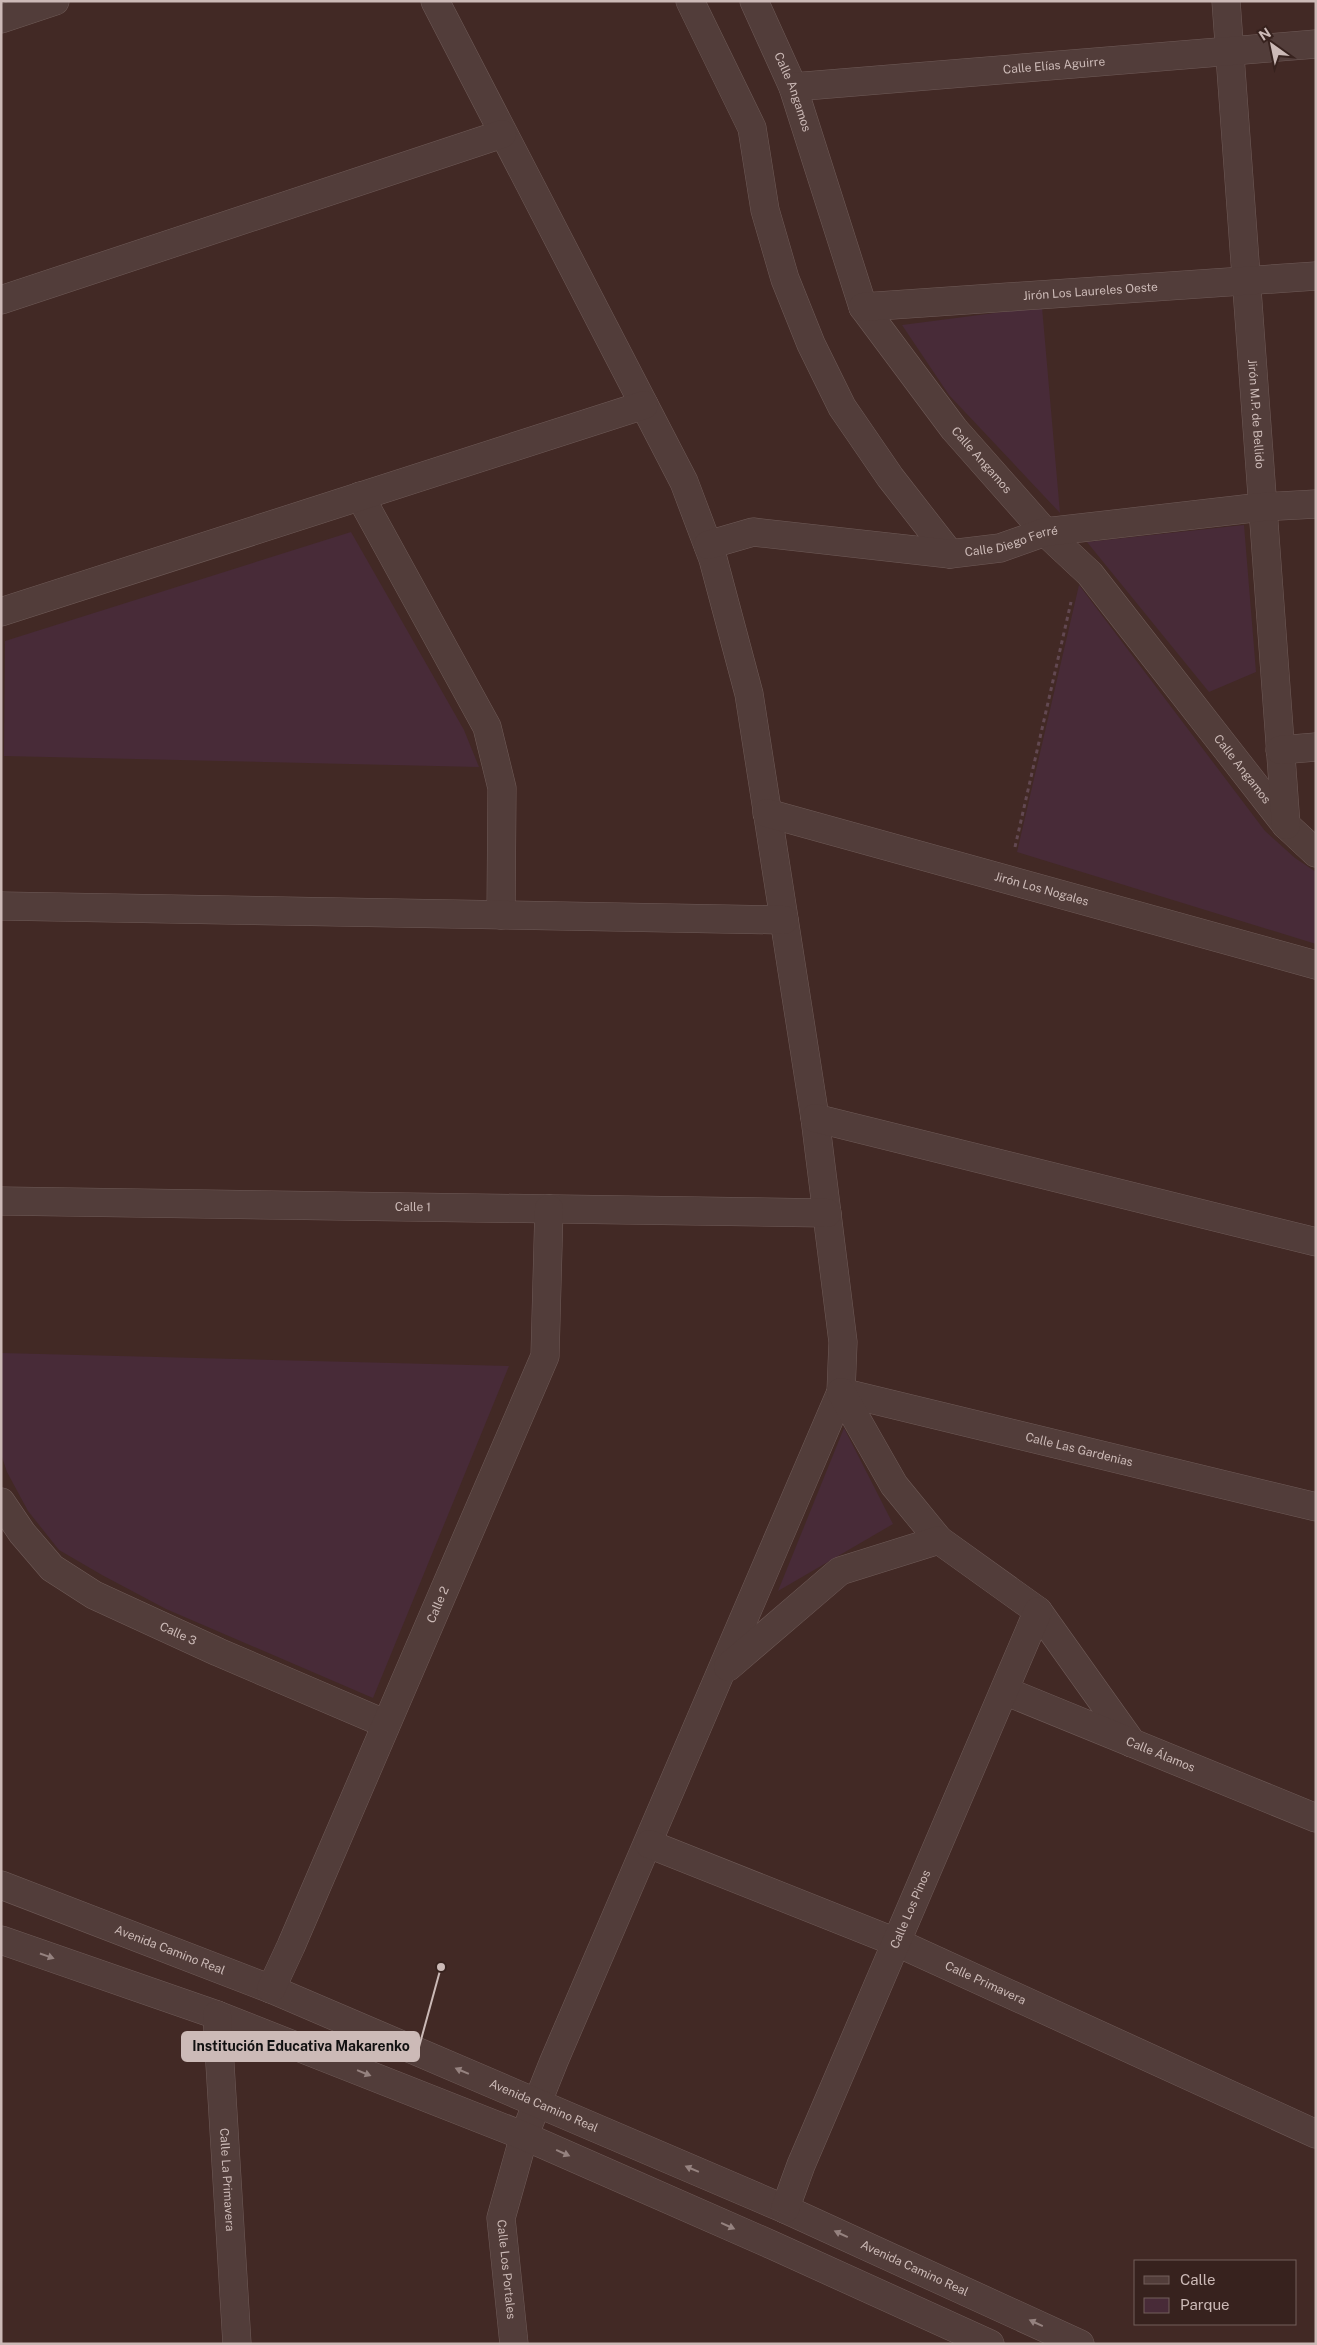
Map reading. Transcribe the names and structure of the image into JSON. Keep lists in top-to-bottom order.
{
  "streets": {
    "street": [
      "Calle Elías Aguirre",
      "Calle Angamos",
      "Jirón Los Laureles Oeste",
      "Jirón M.P. de Bellido",
      "Calle Diego Ferré",
      "Jirón Los Nogales",
      "Calle 1",
      "Calle Las Gardenias",
      "Calle 2",
      "Calle 3",
      "Calle Álamos",
      "Calle Los Pinos",
      "Avenida Camino Real",
      "Calle Primavera",
      "Calle La Primavera",
      "Calle Los Portales"
    ]
  },
  "crossings": [
    ["Calle Elías Aguirre", "Calle Angamos"],
    ["Calle Elías Aguirre", "Jirón M.P. de Bellido"],
    ["Calle Angamos", "Jirón Los Laureles Oeste"],
    ["Calle Angamos", "Jirón M.P. de Bellido"],
    ["Calle Angamos", "Calle Diego Ferré"],
    ["Jirón Los Laureles Oeste", "Jirón M.P. de Bellido"],
    ["Jirón M.P. de Bellido", "Calle Diego Ferré"],
    ["Calle 1", "Calle 2"],
    ["Calle Las Gardenias", "Calle Los Portales"],
    ["Calle 2", "Calle 3"],
    ["Calle 2", "Avenida Camino Real"],
    ["Calle Álamos", "Calle Los Pinos"],
    ["Calle Los Pinos", "Avenida Camino Real"],
    ["Calle Los Pinos", "Calle Primavera"],
    ["Avenida Camino Real", "Calle Los Portales"],
    ["Calle Primavera", "Calle Los Portales"]
  ],
  "places": ["Institución Educativa Makarenko"],
  "legend": ["Calle", "Parque"],
  "north": "top left"
}
